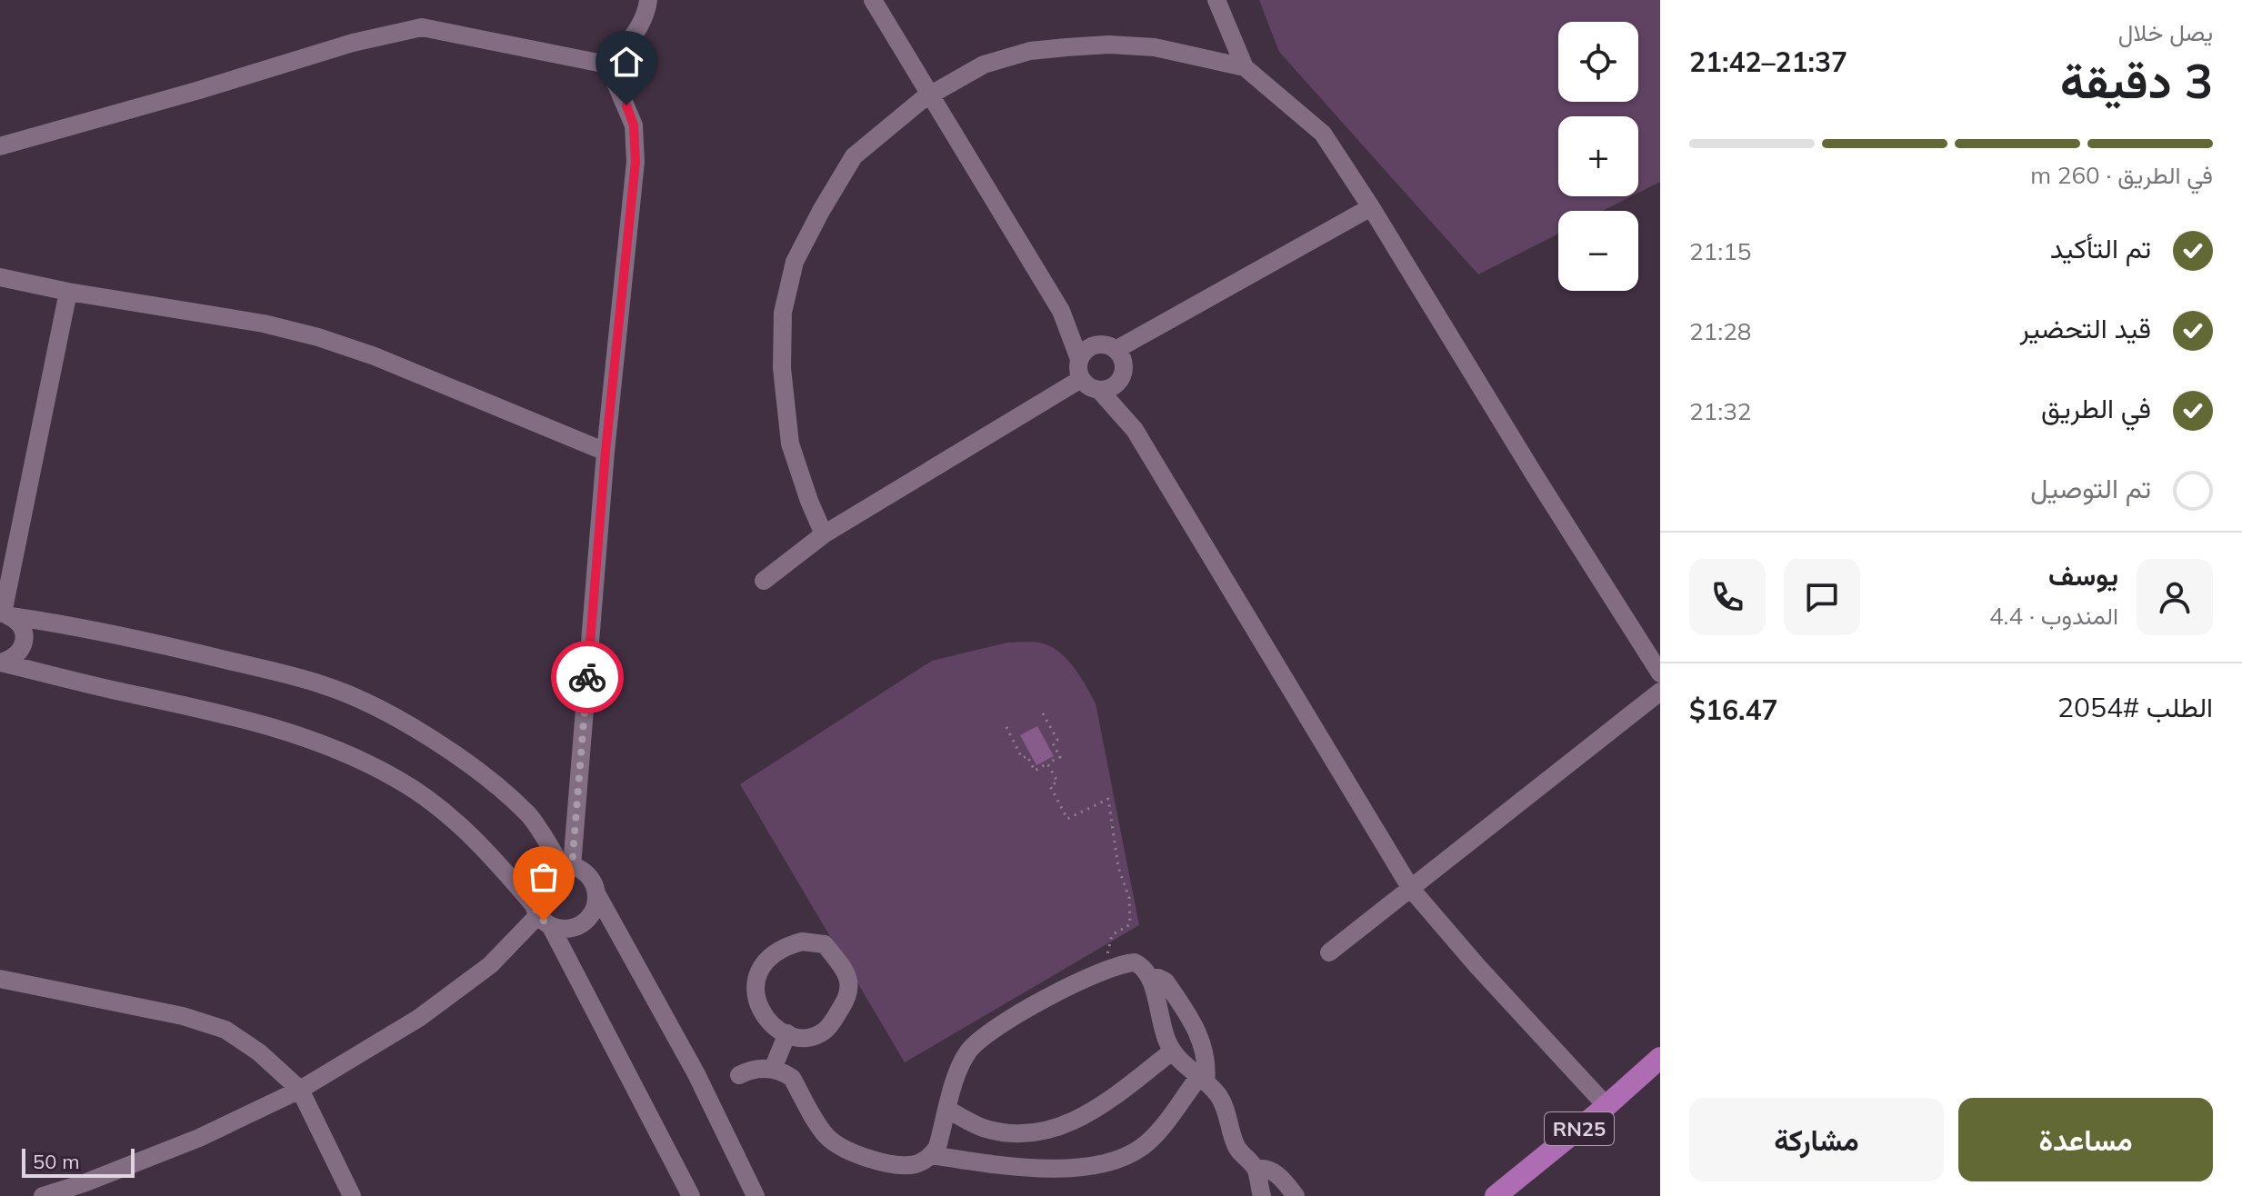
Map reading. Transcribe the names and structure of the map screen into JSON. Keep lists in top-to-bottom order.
{
  "streets": {
    "main road": ["RN25"]
  },
  "scale_bar": "50 m",
  "page": {
    "heading": ["3 دقيقة", "يصل خلال", "21:37–21:42"],
    "panel": [
      "يوسف",
      "المندوب · 4.4",
      "الطلب #2054",
      "$16.47"
    ],
    "map_buttons": ["+", "−"],
    "bar": "في الطريق · 260 m",
    "list": [
      ["تم التأكيد", "21:15"],
      ["قيد التحضير", "21:28"],
      ["في الطريق", "21:32"],
      "تم التوصيل"
    ],
    "buttons": ["مساعدة", "مشاركة"],
    "scale": "50 m"
  }
}
